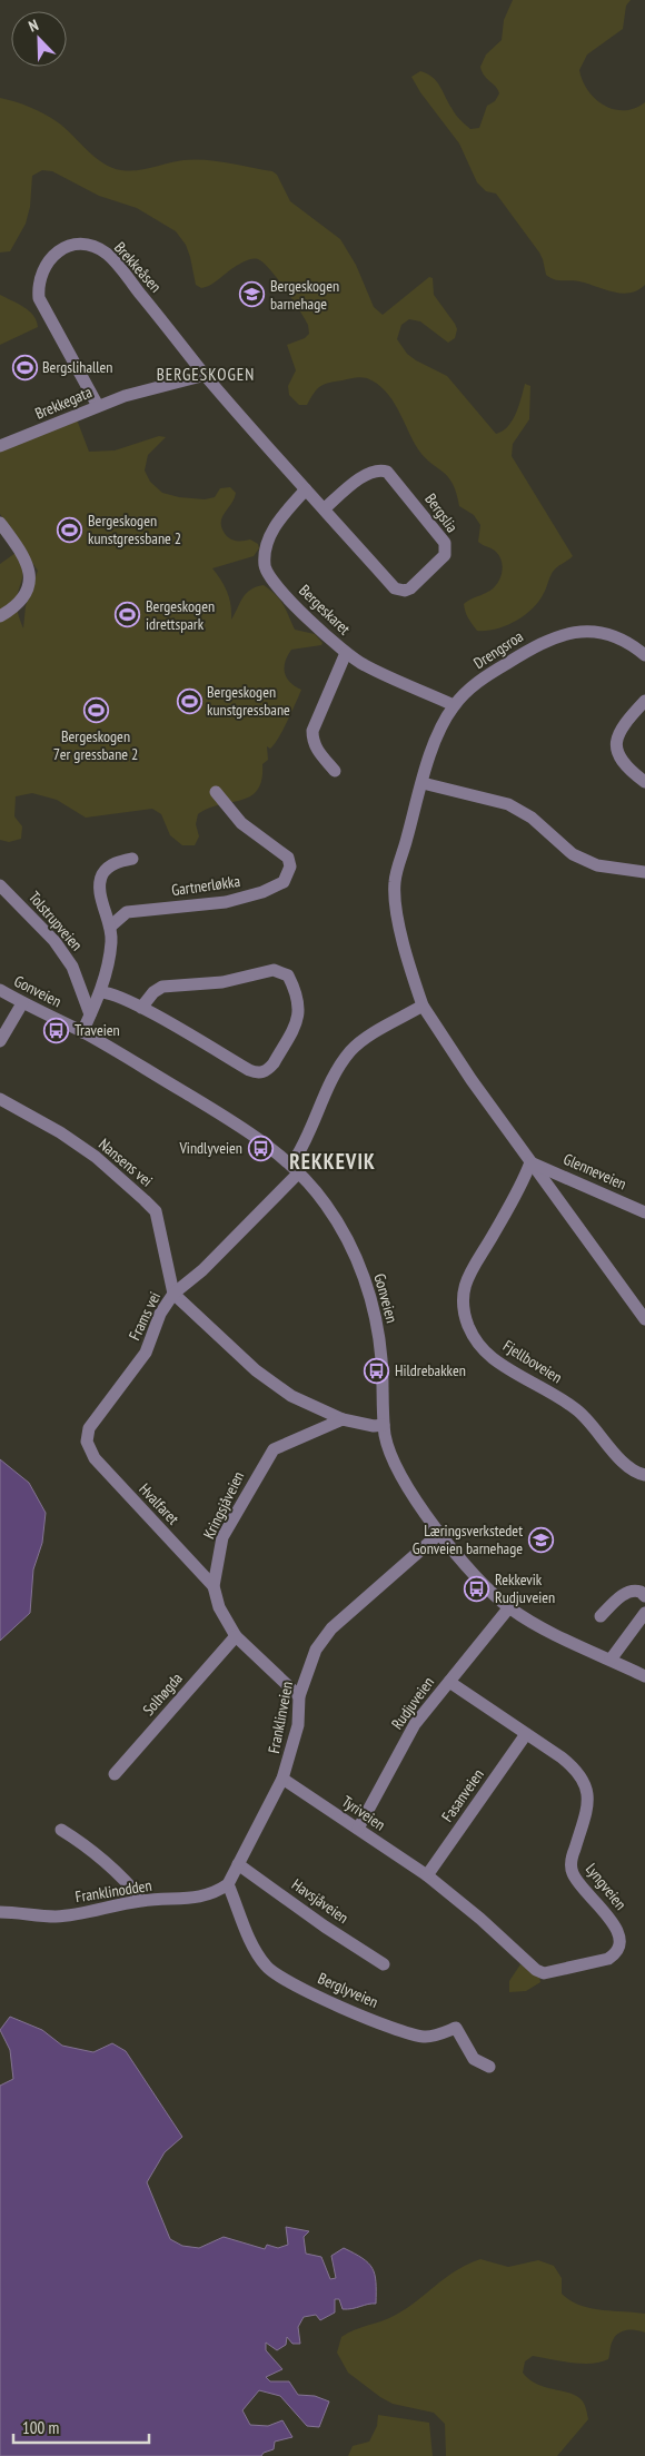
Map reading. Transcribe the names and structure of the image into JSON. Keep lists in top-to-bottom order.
{
  "streets": {
    "street": [
      "Brekkeåsen",
      "Brekkegata",
      "Bergslia",
      "Bergeskaret",
      "Drengsroa",
      "Gartnerløkka",
      "Tolstrupveien",
      "Gonveien",
      "Nansens vei",
      "Glenneveien",
      "Frams vei",
      "Fjellboveien",
      "Hvalfaret",
      "Kringsjåveien",
      "Solhøgda",
      "Rudjuveien",
      "Franklinveien",
      "Fasanveien",
      "Tyriveien",
      "Lyngveien",
      "Franklinodden",
      "Havsjåveien",
      "Berglyveien"
    ]
  },
  "crossings": [
    ["Brekkeåsen", "Brekkegata"],
    ["Brekkeåsen", "Bergslia"],
    ["Brekkegata", "Bergslia"],
    ["Bergslia", "Bergeskaret"],
    ["Bergeskaret", "Drengsroa"],
    ["Gonveien", "Frams vei"],
    ["Gonveien", "Rudjuveien"],
    ["Gonveien", "Franklinveien"],
    ["Nansens vei", "Frams vei"],
    ["Glenneveien", "Fjellboveien"],
    ["Frams vei", "Hvalfaret"],
    ["Hvalfaret", "Kringsjåveien"],
    ["Kringsjåveien", "Solhøgda"],
    ["Kringsjåveien", "Franklinveien"],
    ["Rudjuveien", "Tyriveien"],
    ["Rudjuveien", "Lyngveien"],
    ["Franklinveien", "Tyriveien"],
    ["Franklinveien", "Franklinodden"],
    ["Franklinveien", "Havsjåveien"],
    ["Franklinveien", "Berglyveien"],
    ["Fasanveien", "Tyriveien"],
    ["Fasanveien", "Lyngveien"],
    ["Tyriveien", "Lyngveien"],
    ["Franklinodden", "Berglyveien"]
  ],
  "districts": ["BERGESKOGEN", "REKKEVIK"],
  "places": {
    "school or university": ["Bergeskogen barnehage", "Læringsverkstedet Gonveien barnehage"],
    "sports": [
      "Bergslihallen",
      "Bergeskogen kunstgressbane 2",
      "Bergeskogen idrettspark",
      "Bergeskogen kunstgressbane",
      "Bergeskogen 7er gressbane 2"
    ],
    "bus stop": [
      "Traveien",
      "Vindlyveien",
      "Hildrebakken",
      "Rekkevik Rudjuveien"
    ]
  },
  "scale_bar": "100 m",
  "north": "top left"
}
